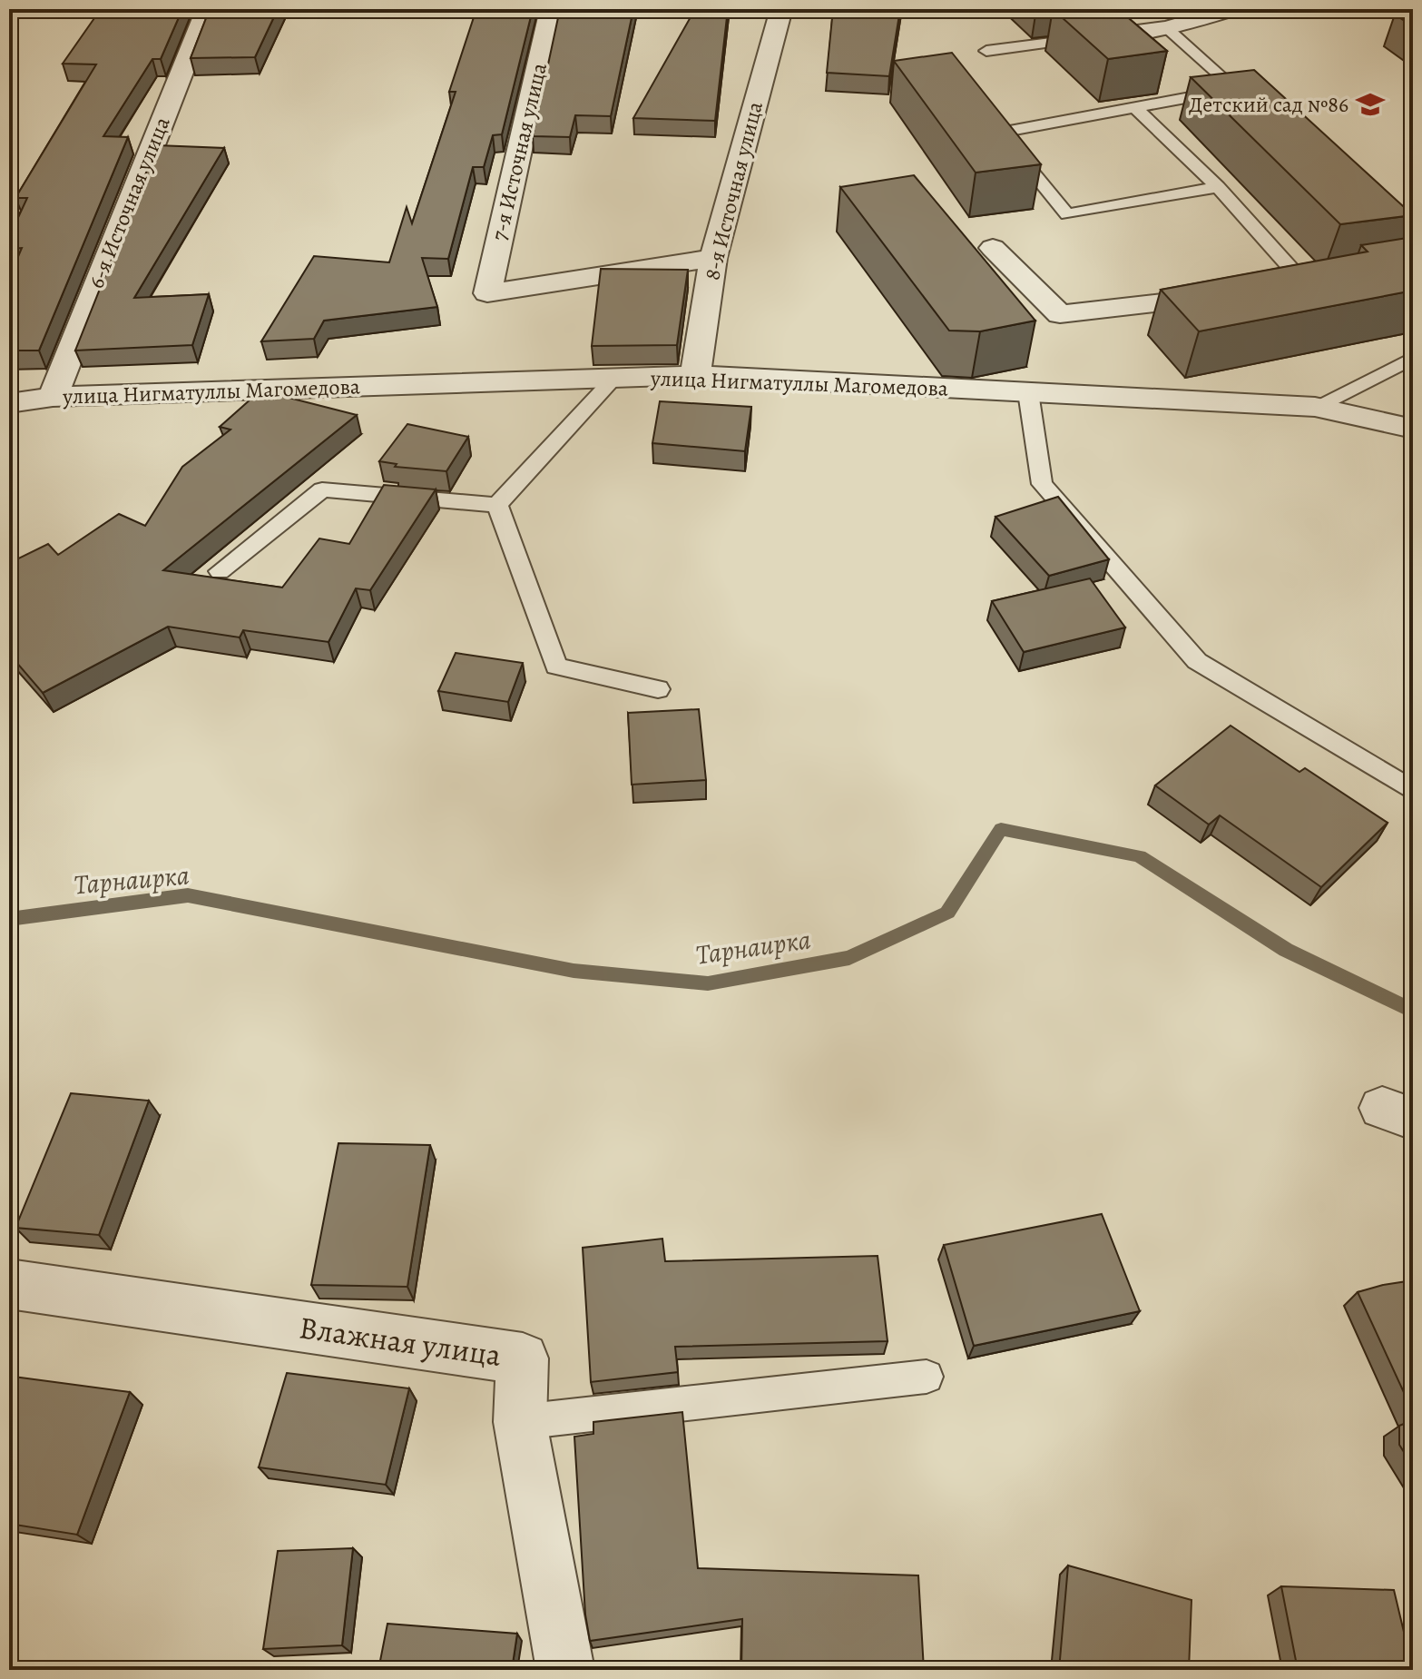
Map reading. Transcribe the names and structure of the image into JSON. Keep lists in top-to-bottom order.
{
  "streets": {
    "street": [
      "7-я Источная улица",
      "8-я Источная улица",
      "6-я Источная улица",
      "улица Нигматуллы Магомедова",
      "Влажная улица"
    ]
  },
  "crossings": [
    ["7-я Источная улица", "8-я Источная улица"],
    ["8-я Источная улица", "улица Нигматуллы Магомедова"],
    ["6-я Источная улица", "улица Нигматуллы Магомедова"]
  ],
  "water": ["Тарнаирка"],
  "places": {
    "school or university": ["Детский сад №86"]
  }
}
